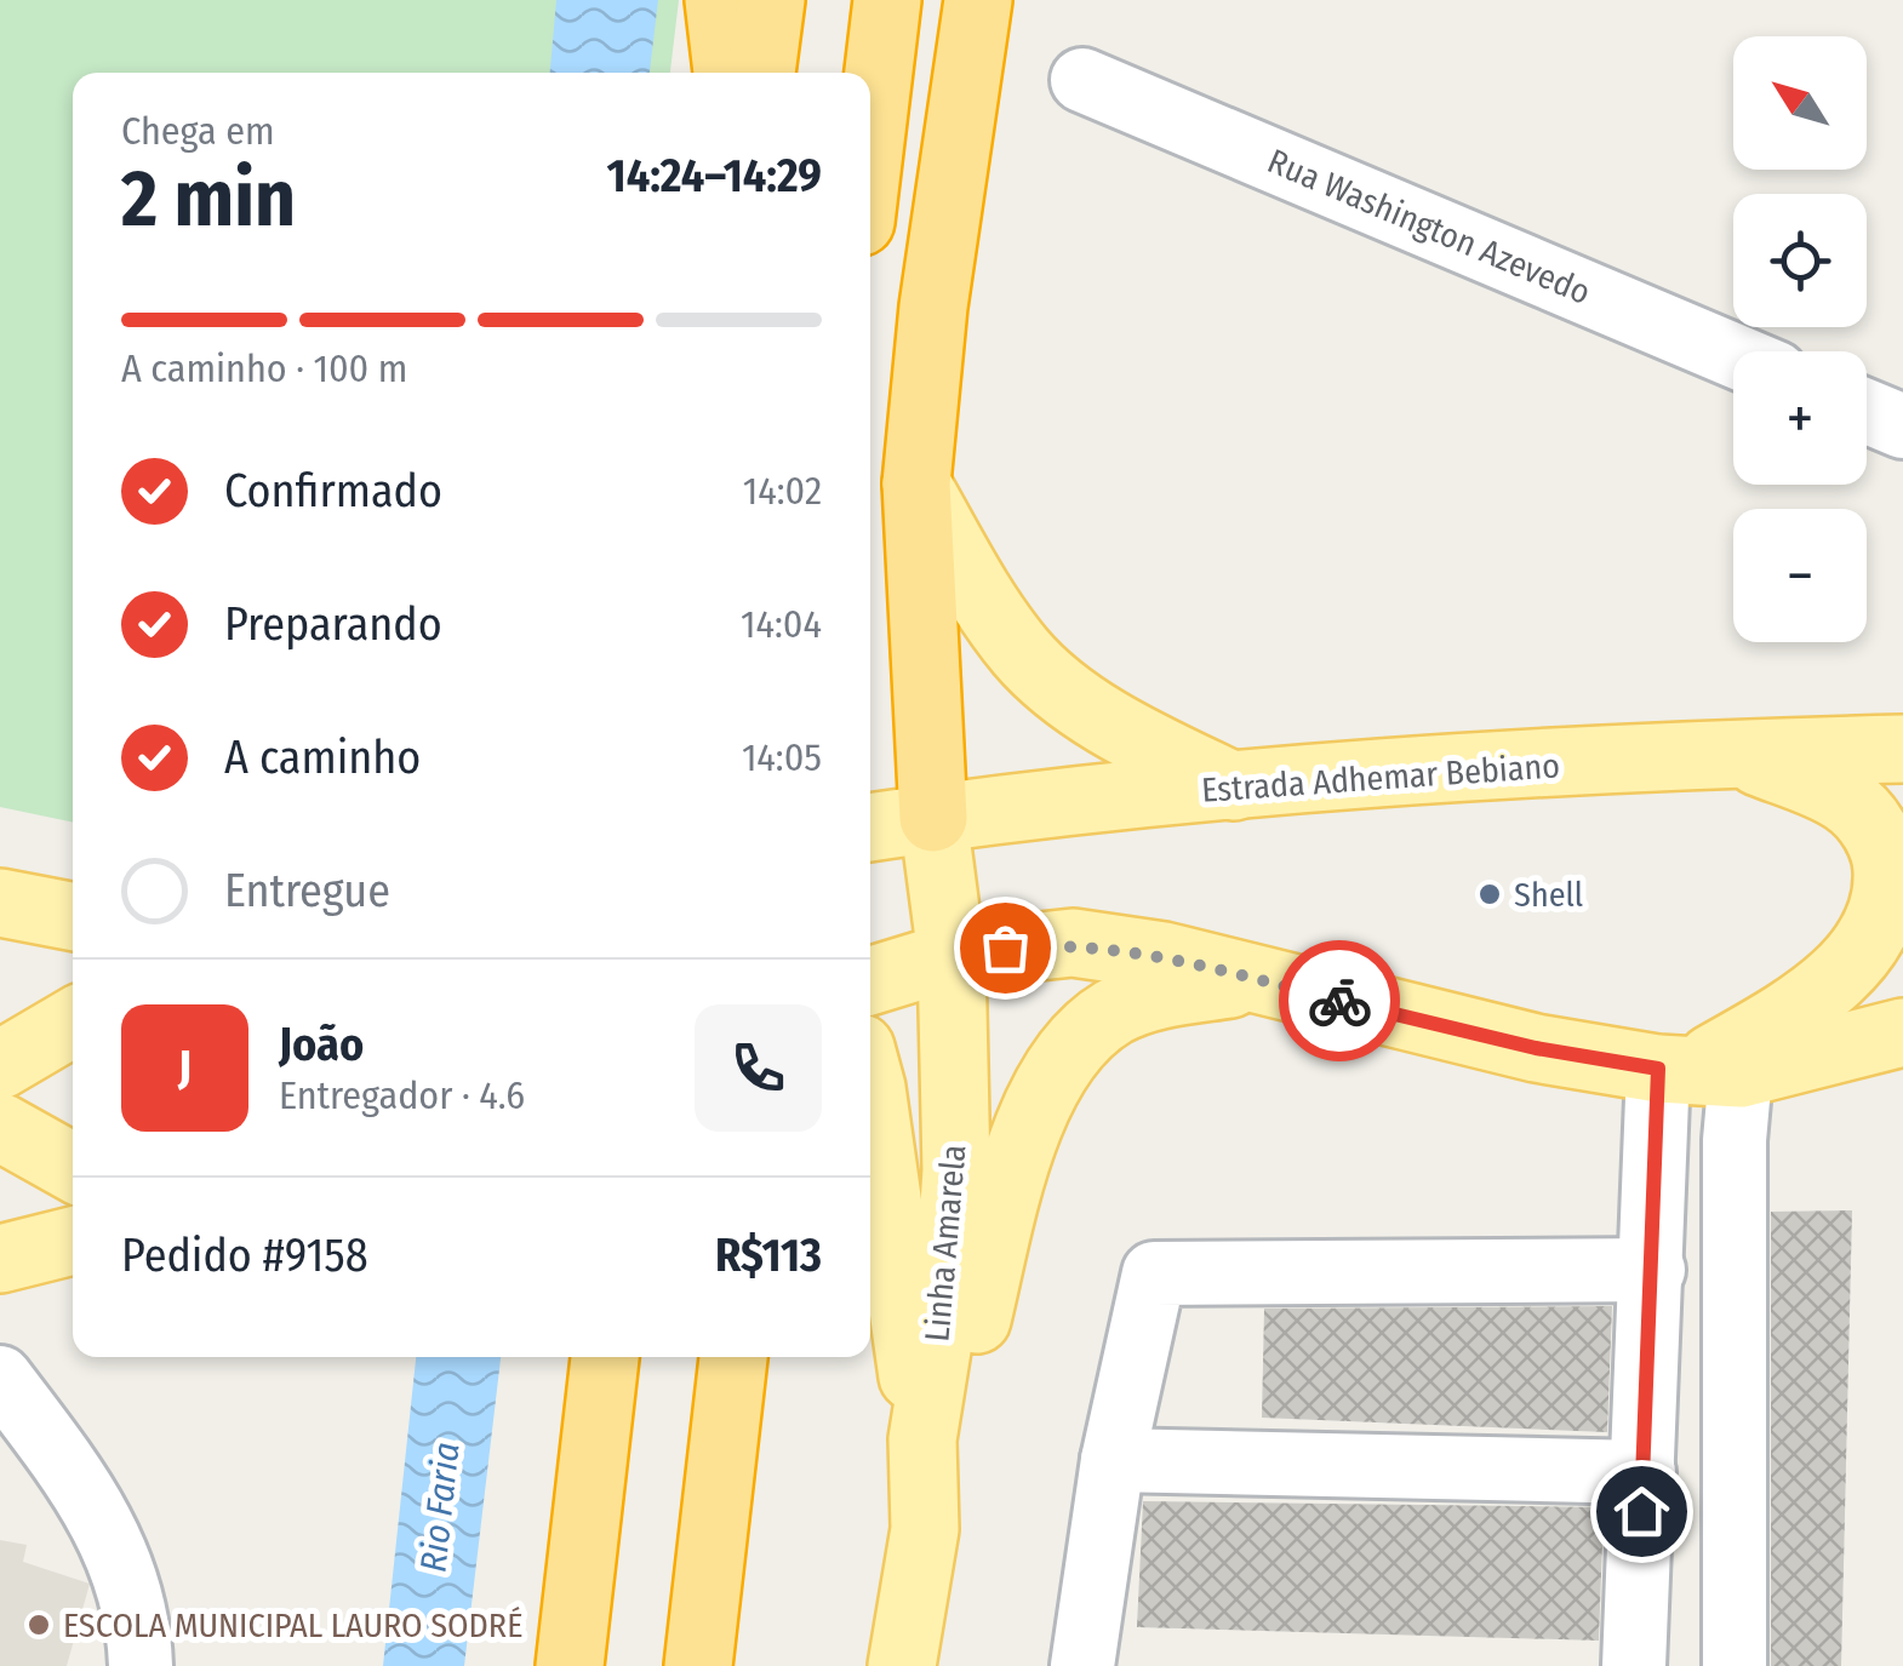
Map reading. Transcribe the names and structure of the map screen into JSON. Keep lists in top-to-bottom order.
{
  "streets": {
    "main road": ["Estrada Adhemar Bebiano", "Linha Amarela"],
    "street": ["Rua Washington Azevedo"]
  },
  "crossings": [
    ["Estrada Adhemar Bebiano", "Linha Amarela"]
  ],
  "water": ["Rio Faria"],
  "places": ["Shell", "ESCOLA MUNICIPAL LAURO SODRÉ"],
  "north": "top left",
  "page": {
    "map_buttons": ["+", "−"],
    "heading": ["2 min", "Chega em", "14:24–14:29"],
    "panel": [
      "João",
      "Entregador · 4.6",
      "Pedido #9158",
      "R$113"
    ],
    "bar": "A caminho · 100 m",
    "list": [
      ["Confirmado", "14:02"],
      ["Preparando", "14:04"],
      ["A caminho", "14:05"],
      "Entregue"
    ],
    "round": "J"
  }
}
